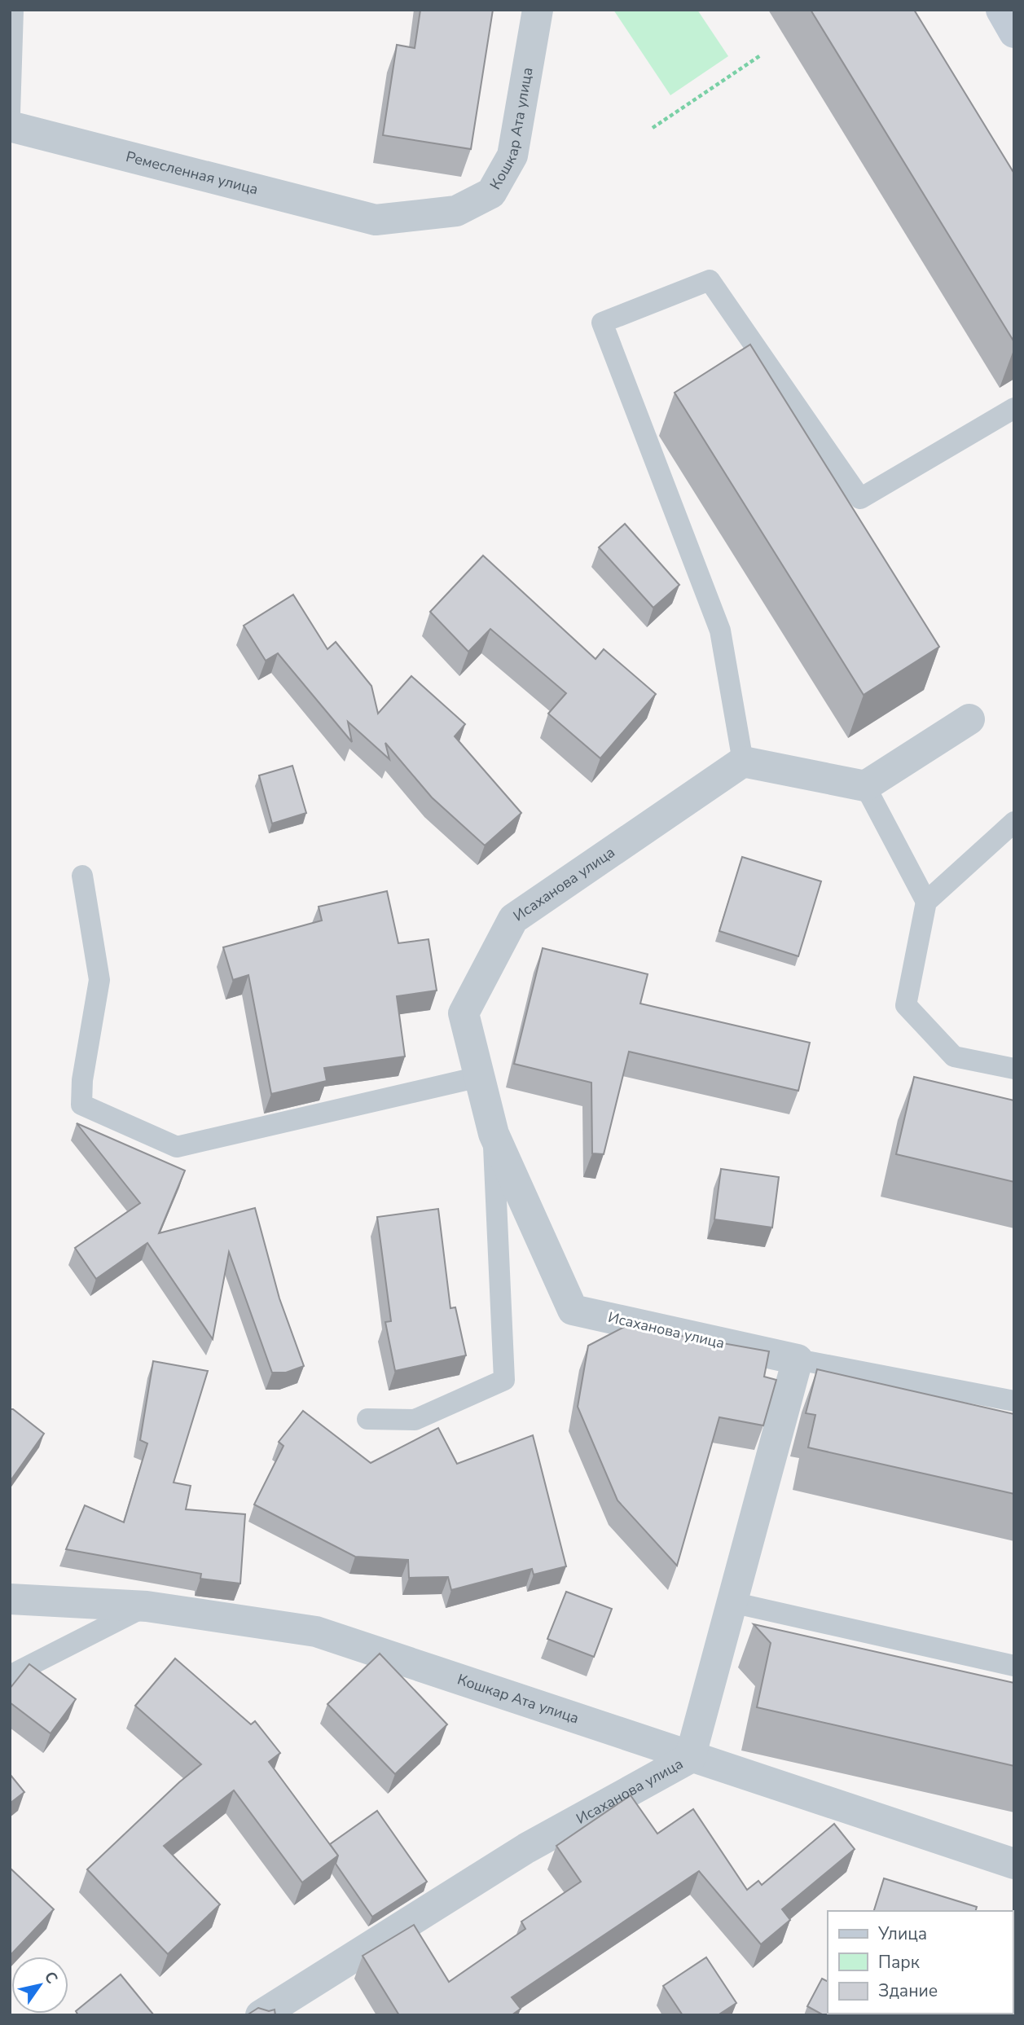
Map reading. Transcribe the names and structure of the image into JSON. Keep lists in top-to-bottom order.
{
  "streets": {
    "street": ["Кошкар Ата улица", "Ремесленная улица", "Исаханова улица"]
  },
  "crossings": [
    ["Кошкар Ата улица", "Ремесленная улица"],
    ["Кошкар Ата улица", "Исаханова улица"]
  ],
  "legend": ["Улица", "Парк", "Здание"],
  "north": "top right"
}
